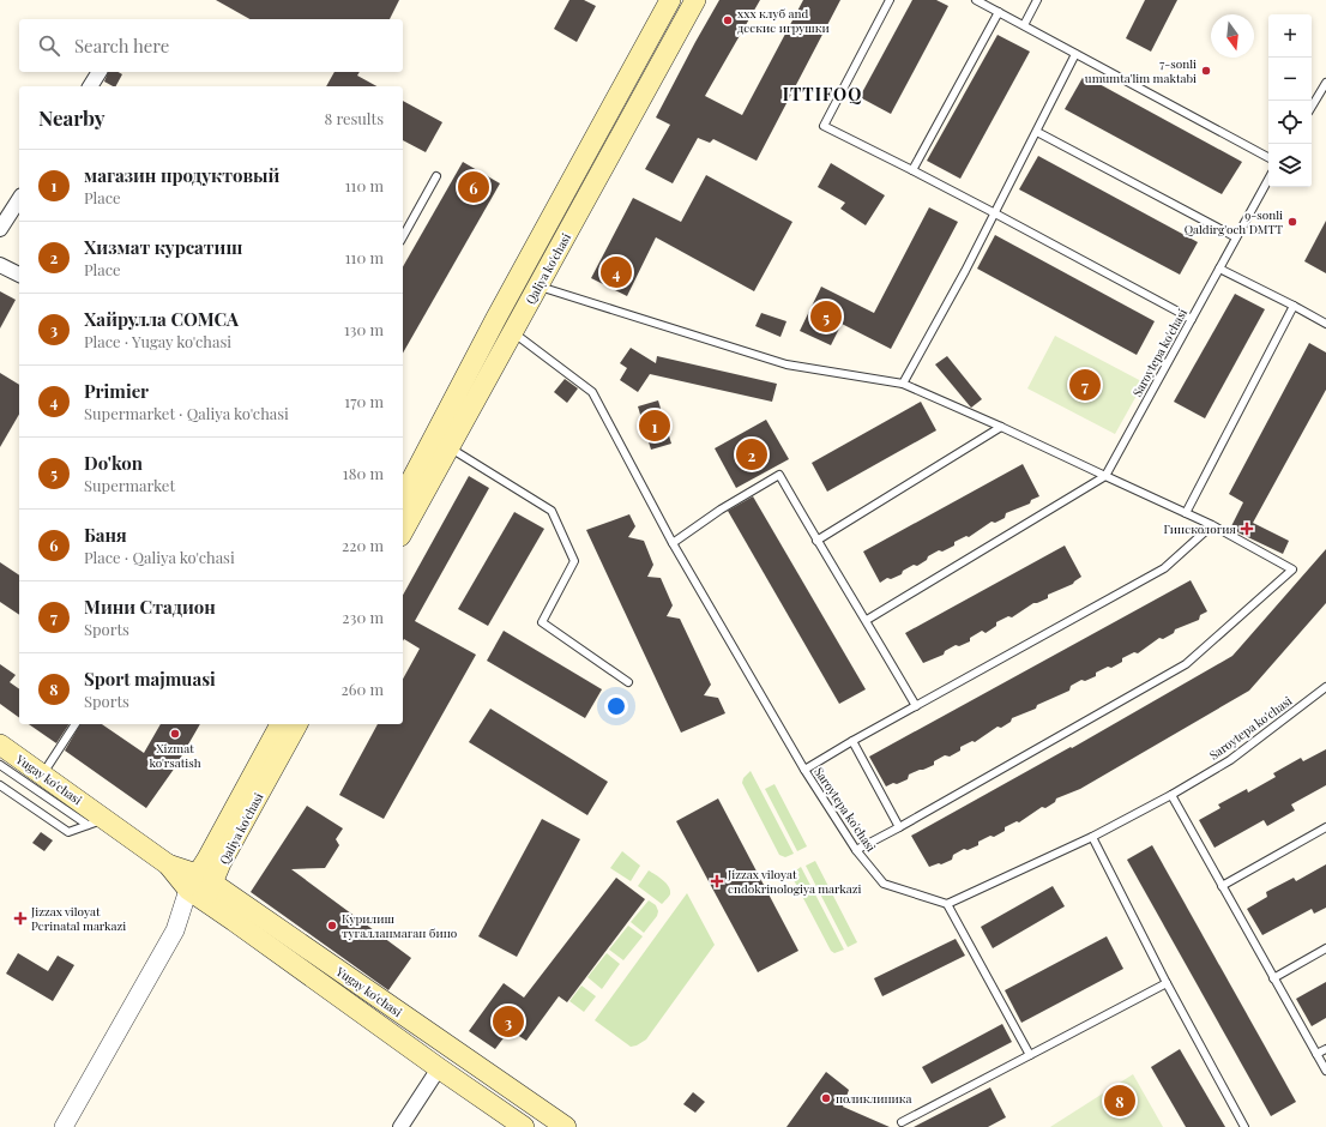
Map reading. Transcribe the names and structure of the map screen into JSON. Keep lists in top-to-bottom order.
{
  "streets": {
    "main road": ["Qaliya ko'chasi", "Yugay ko'chasi"],
    "lane": ["Saroytepa ko'chasi"]
  },
  "crossings": [
    ["Qaliya ko'chasi", "Saroytepa ko'chasi"],
    ["Qaliya ko'chasi", "Yugay ko'chasi"]
  ],
  "districts": ["ITTIFOQ"],
  "places": {
    "other": [
      "ххх клуб and деские игрушки",
      "7-sonli umumta'lim maktabi",
      "9-sonli Qaldirg'och DMTT",
      "Xizmat ko'rsatish",
      "Курилиш тугалланмаган бино",
      "поликлиника"
    ],
    "health": ["Гинекология", "Jizzax viloyat endokrinologiya markazi", "Jizzax viloyat Perinatal markazi"]
  },
  "north": "bottom",
  "page": {
    "map_buttons": ["+", "−"],
    "search": "Search here",
    "heading": ["Nearby", "8 results"],
    "list": [
      {
        "mark": "1",
        "name": "магазин продуктовый",
        "note": "Place",
        "value": "110 m"
      },
      {
        "mark": "2",
        "name": "Хизмат курсатиш",
        "note": "Place",
        "value": "110 m"
      },
      {
        "mark": "3",
        "name": "Хайрулла СОМСА",
        "note": "Place · Yugay ko'chasi",
        "value": "130 m"
      },
      {
        "mark": "4",
        "name": "Primier",
        "note": "Supermarket · Qaliya ko'chasi",
        "value": "170 m"
      },
      {
        "mark": "5",
        "name": "Do'kon",
        "note": "Supermarket",
        "value": "180 m"
      },
      {
        "mark": "6",
        "name": "Баня",
        "note": "Place · Qaliya ko'chasi",
        "value": "220 m"
      },
      {
        "mark": "7",
        "name": "Мини Стадион",
        "note": "Sports",
        "value": "230 m"
      },
      {
        "mark": "8",
        "name": "Sport majmuasi",
        "note": "Sports",
        "value": "260 m"
      }
    ],
    "pins": [
      "6",
      "4",
      "5",
      "7",
      "1",
      "2",
      "3",
      "8"
    ]
  }
}
